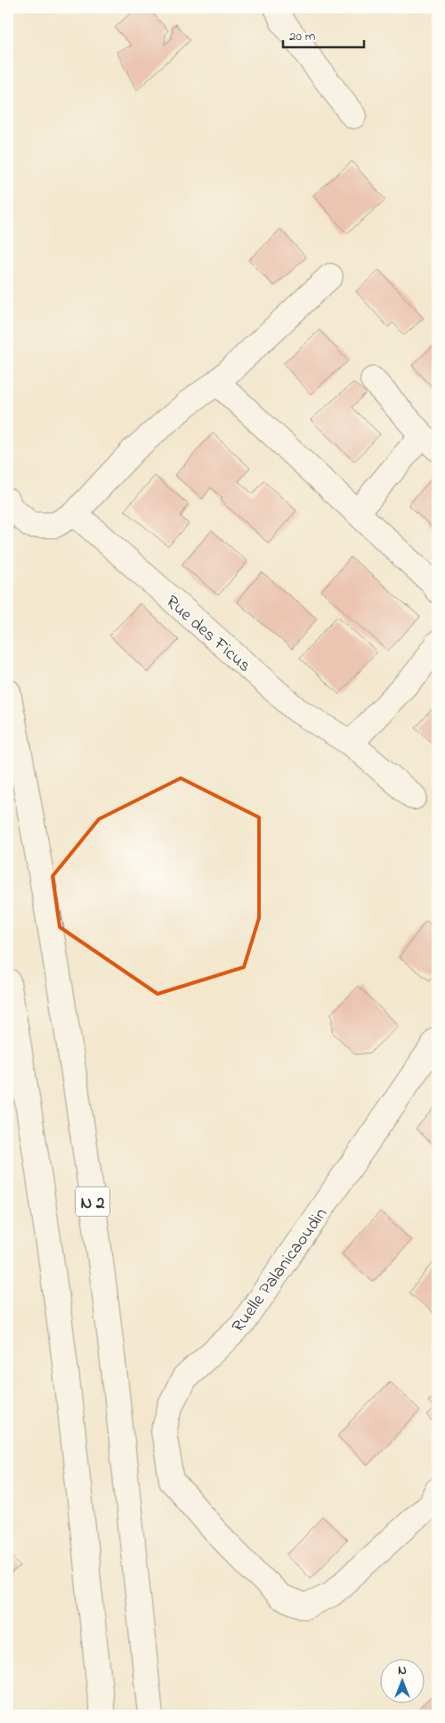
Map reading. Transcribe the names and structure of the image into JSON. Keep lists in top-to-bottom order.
{
  "streets": {
    "main road": ["Rue des Ficus", "N 2", "Ruelle Palanicaoudin"]
  },
  "scale_bar": "20 m",
  "north": "top"
}
